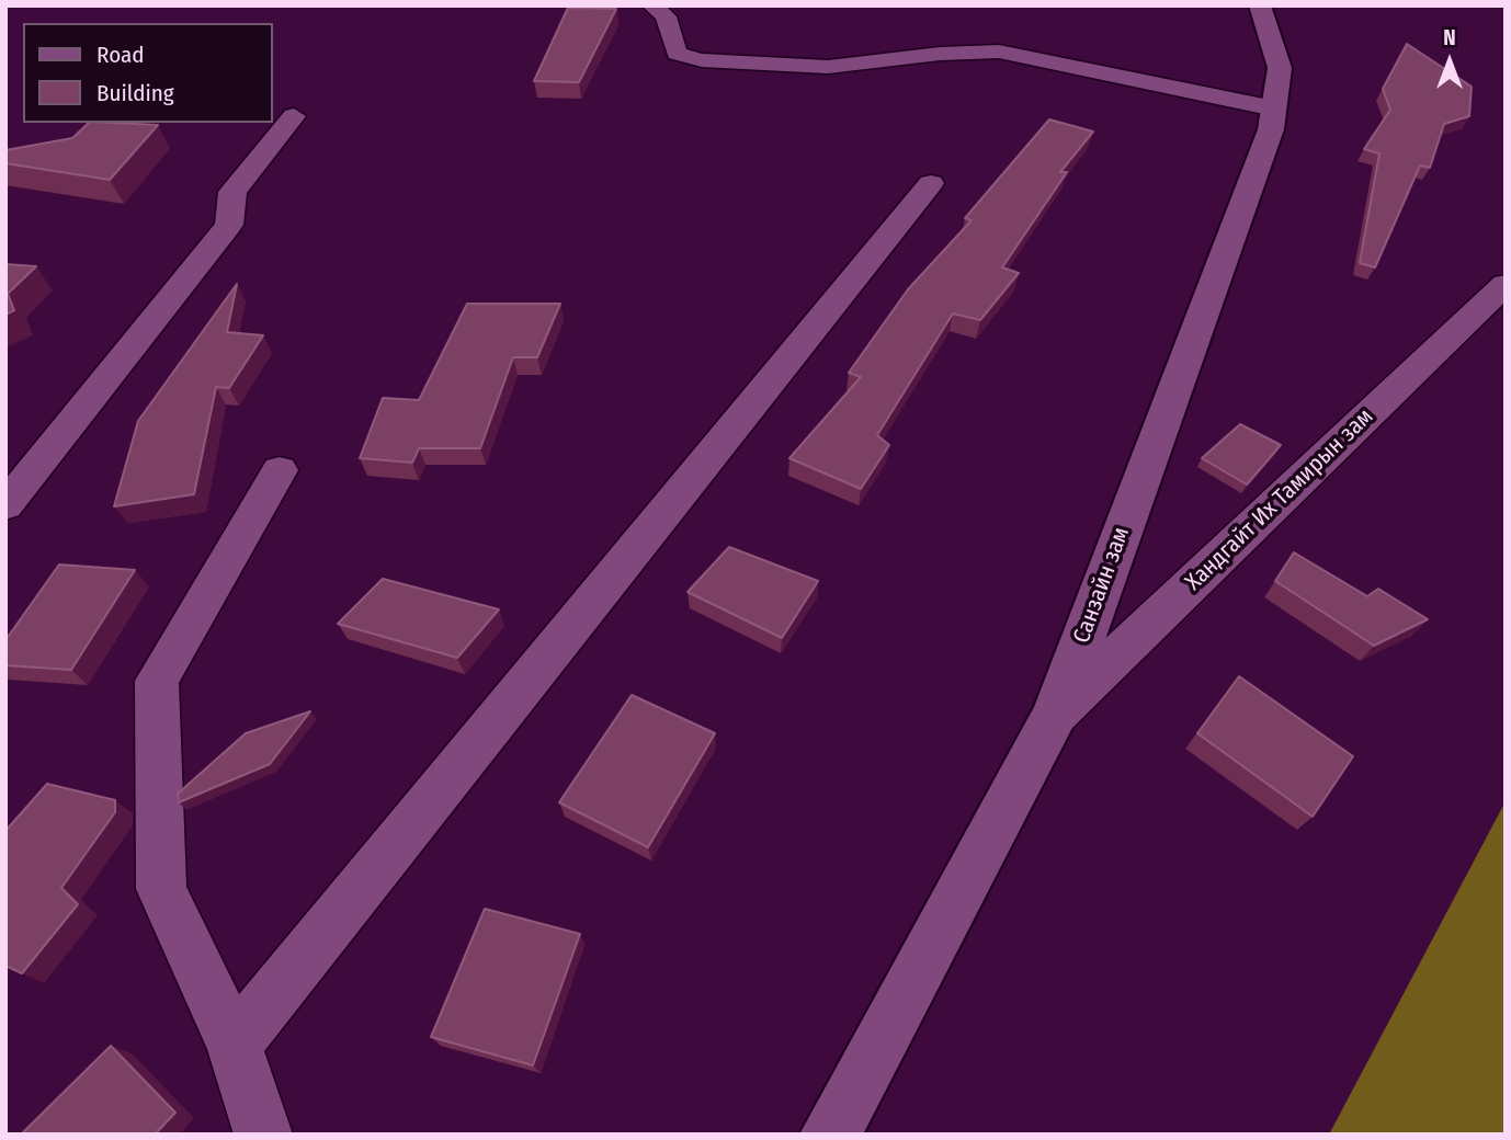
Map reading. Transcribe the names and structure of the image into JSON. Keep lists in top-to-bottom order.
{
  "streets": {
    "main road": ["Санзайн зам"],
    "street": ["Хандгайт Их Тамирын зам"]
  },
  "crossings": [
    ["Хандгайт Их Тамирын зам", "Санзайн зам"]
  ],
  "legend": ["Road", "Building"],
  "north": "top"
}
